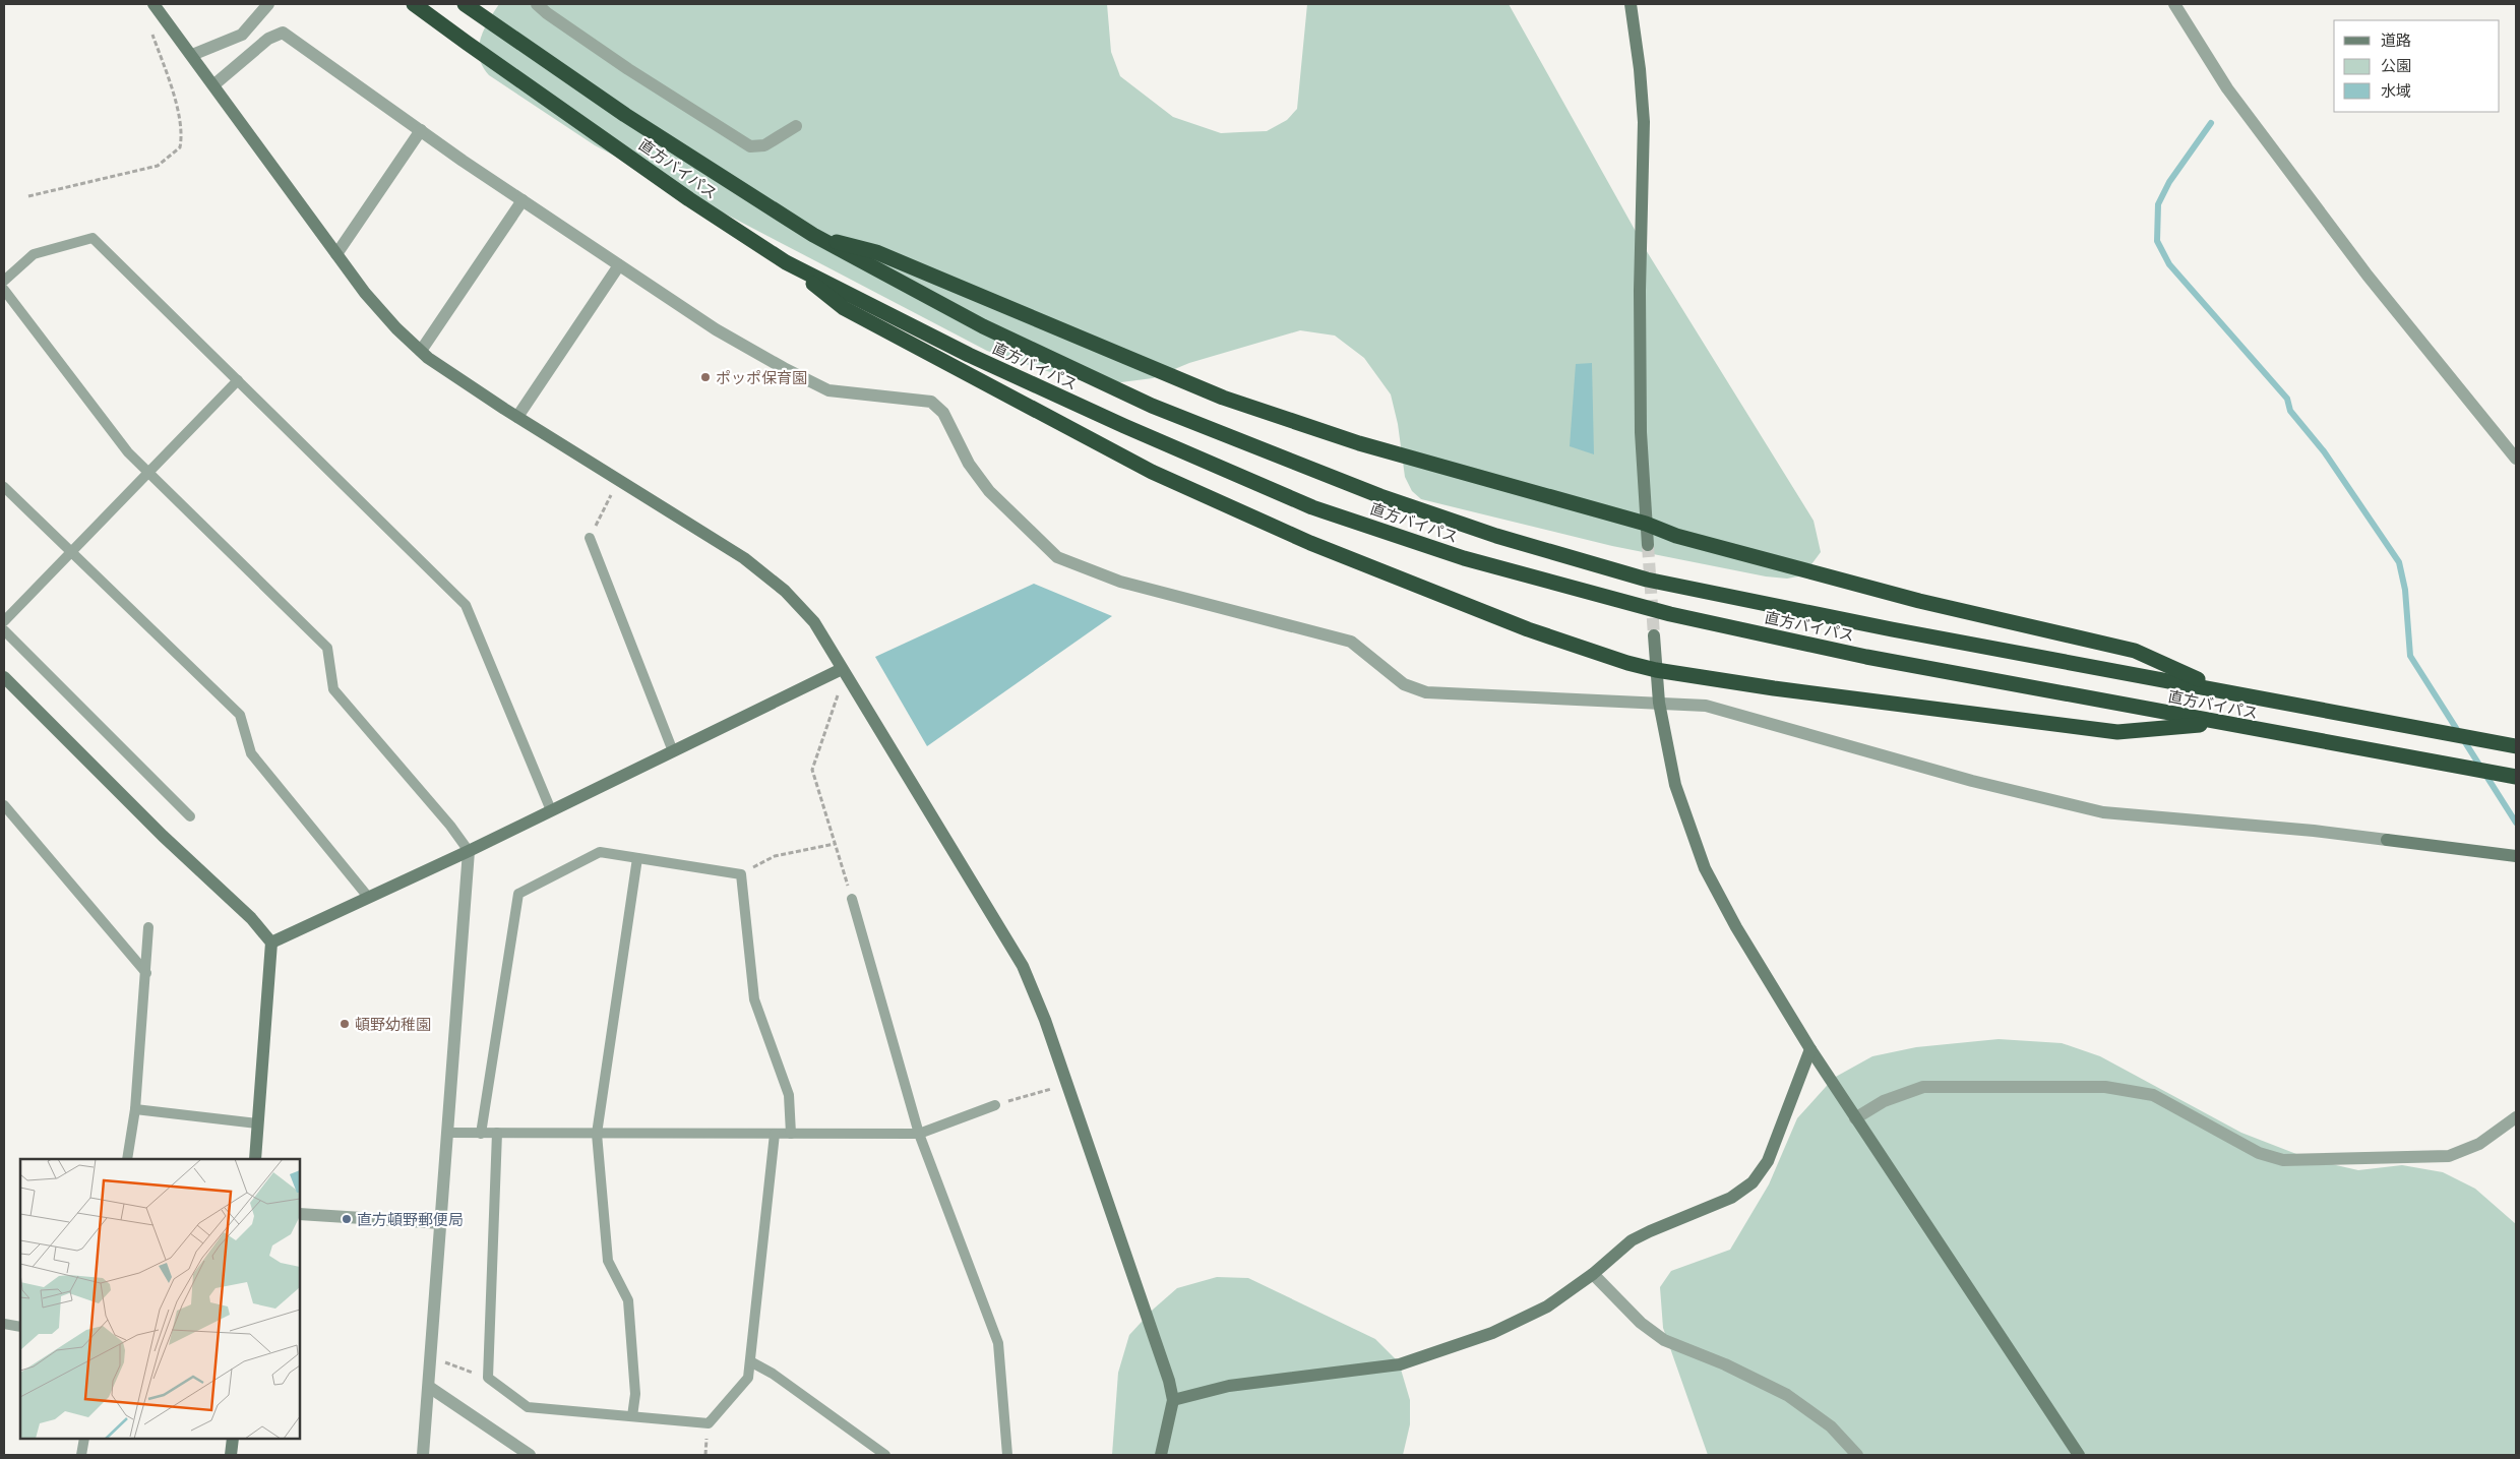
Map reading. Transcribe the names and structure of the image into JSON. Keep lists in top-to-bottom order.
{
  "streets": {
    "highway": ["直方バイパス"]
  },
  "places": ["ポッポ保育園", "頓野幼稚園", "直方頓野郵便局"],
  "legend": ["道路", "公園", "水域"]
}
